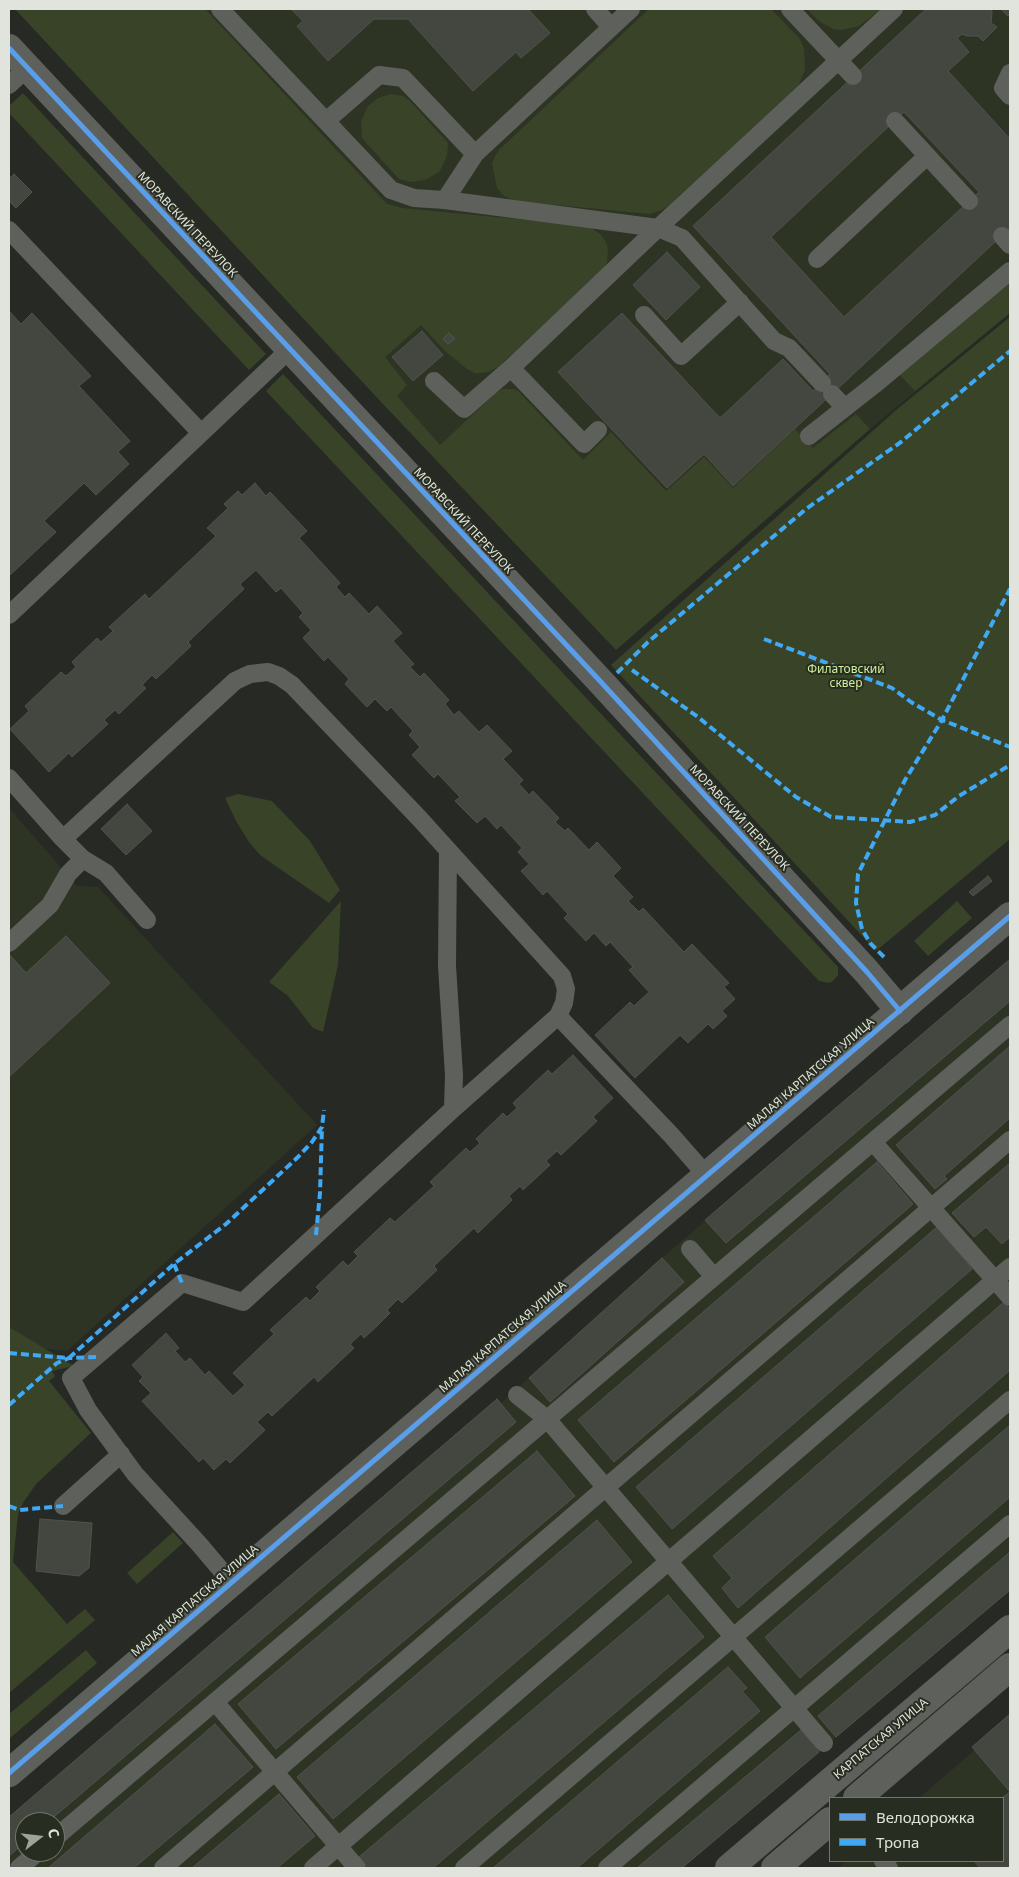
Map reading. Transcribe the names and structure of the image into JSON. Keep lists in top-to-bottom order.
{
  "streets": {
    "street": ["МОРАВСКИЙ ПЕРЕУЛОК", "МАЛАЯ КАРПАТСКАЯ УЛИЦА", "КАРПАТСКАЯ УЛИЦА"]
  },
  "crossings": [
    ["МОРАВСКИЙ ПЕРЕУЛОК", "МАЛАЯ КАРПАТСКАЯ УЛИЦА"]
  ],
  "parks": ["Филатовский сквер"],
  "legend": ["Велодорожка", "Тропа"],
  "north": "right"
}
